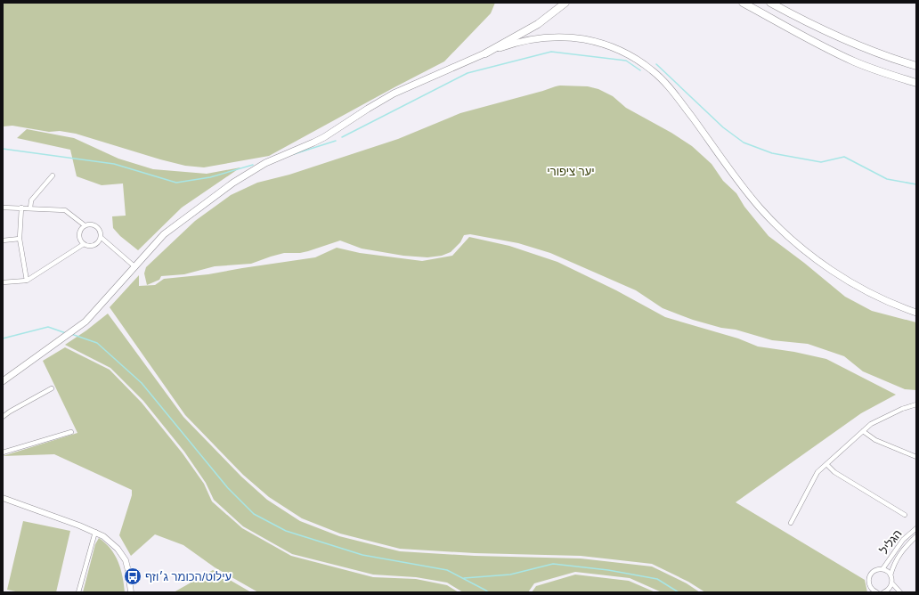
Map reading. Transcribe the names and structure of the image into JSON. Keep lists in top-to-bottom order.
{
  "streets": {
    "street": ["הגליל"]
  },
  "parks": ["יער ציפורי"],
  "places": {
    "bus stop": ["עילוט/הכומר ג׳וזף"]
  }
}
